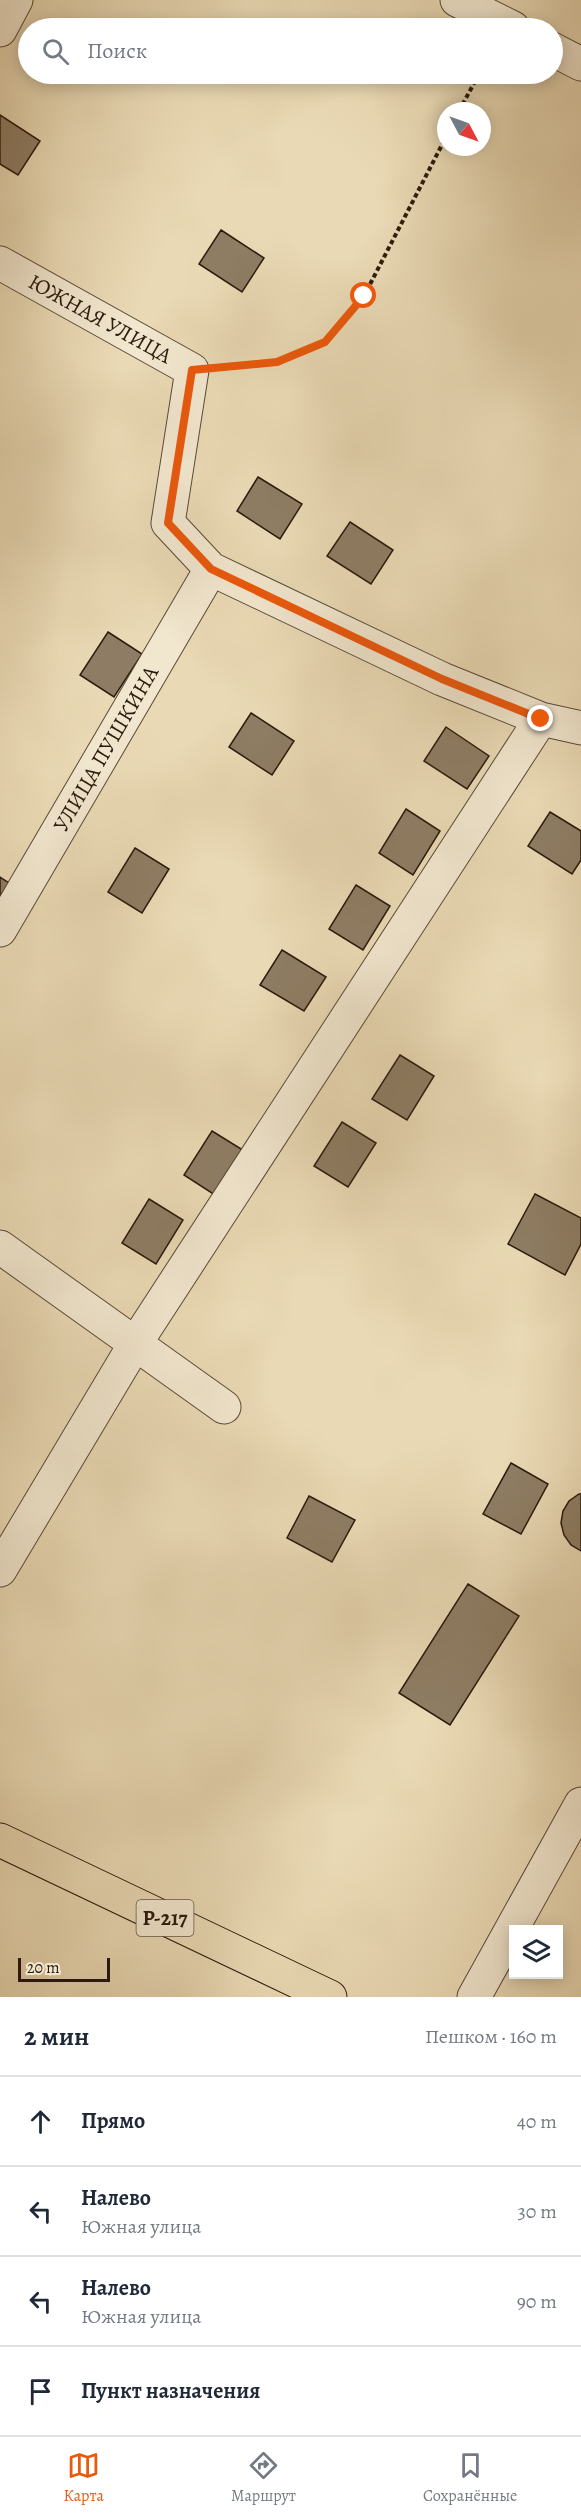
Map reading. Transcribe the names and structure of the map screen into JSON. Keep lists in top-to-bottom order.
{
  "streets": {
    "highway": ["Р-217"],
    "street": ["ЮЖНАЯ УЛИЦА", "УЛИЦА ПУШКИНА"]
  },
  "crossings": [
    ["ЮЖНАЯ УЛИЦА", "УЛИЦА ПУШКИНА"]
  ],
  "scale_bar": "20 m",
  "north": "bottom right",
  "page": {
    "search": "Поиск",
    "scale": "20 m",
    "heading": ["2 мин", "Пешком · 160 m"],
    "list": [
      ["Прямо", "40 m"],
      ["Налево", "Южная улица", "30 m"],
      ["Налево", "Южная улица", "90 m"],
      "Пункт назначения"
    ],
    "nav": ["Карта", "Маршрут", "Сохранённые"]
  }
}
